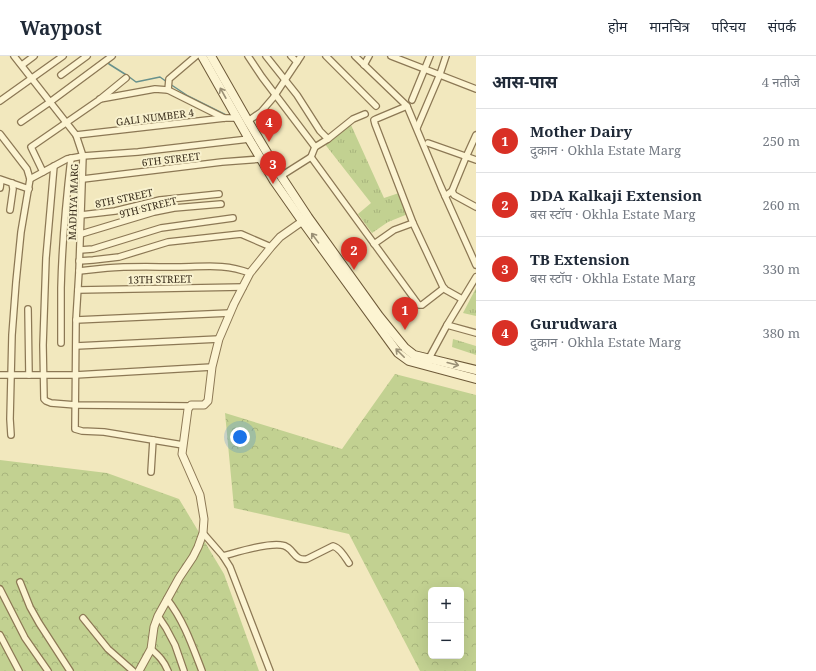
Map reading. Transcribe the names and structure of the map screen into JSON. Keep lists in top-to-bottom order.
{
  "streets": {
    "street": [
      "GALI NUMBER 4",
      "6TH STREET",
      "8TH STREET",
      "MADHYA MARG",
      "9TH STREET",
      "13TH STREET"
    ]
  },
  "crossings": [
    ["GALI NUMBER 4", "MADHYA MARG"],
    ["6TH STREET", "MADHYA MARG"],
    ["8TH STREET", "MADHYA MARG"],
    ["MADHYA MARG", "9TH STREET"],
    ["MADHYA MARG", "13TH STREET"]
  ],
  "page": {
    "header": "Waypost",
    "nav": [
      "होम",
      "मानचित्र",
      "परिचय",
      "संपर्क"
    ],
    "heading": ["आस-पास", "4 नतीजे"],
    "list": [
      {
        "mark": "1",
        "name": "Mother Dairy",
        "note": "दुकान · Okhla Estate Marg",
        "value": "250 m"
      },
      {
        "mark": "2",
        "name": "DDA Kalkaji Extension",
        "note": "बस स्टॉप · Okhla Estate Marg",
        "value": "260 m"
      },
      {
        "mark": "3",
        "name": "TB Extension",
        "note": "बस स्टॉप · Okhla Estate Marg",
        "value": "330 m"
      },
      {
        "mark": "4",
        "name": "Gurudwara",
        "note": "दुकान · Okhla Estate Marg",
        "value": "380 m"
      }
    ],
    "pins": [
      "4",
      "3",
      "2",
      "1"
    ],
    "map_buttons": ["+", "−"]
  }
}
